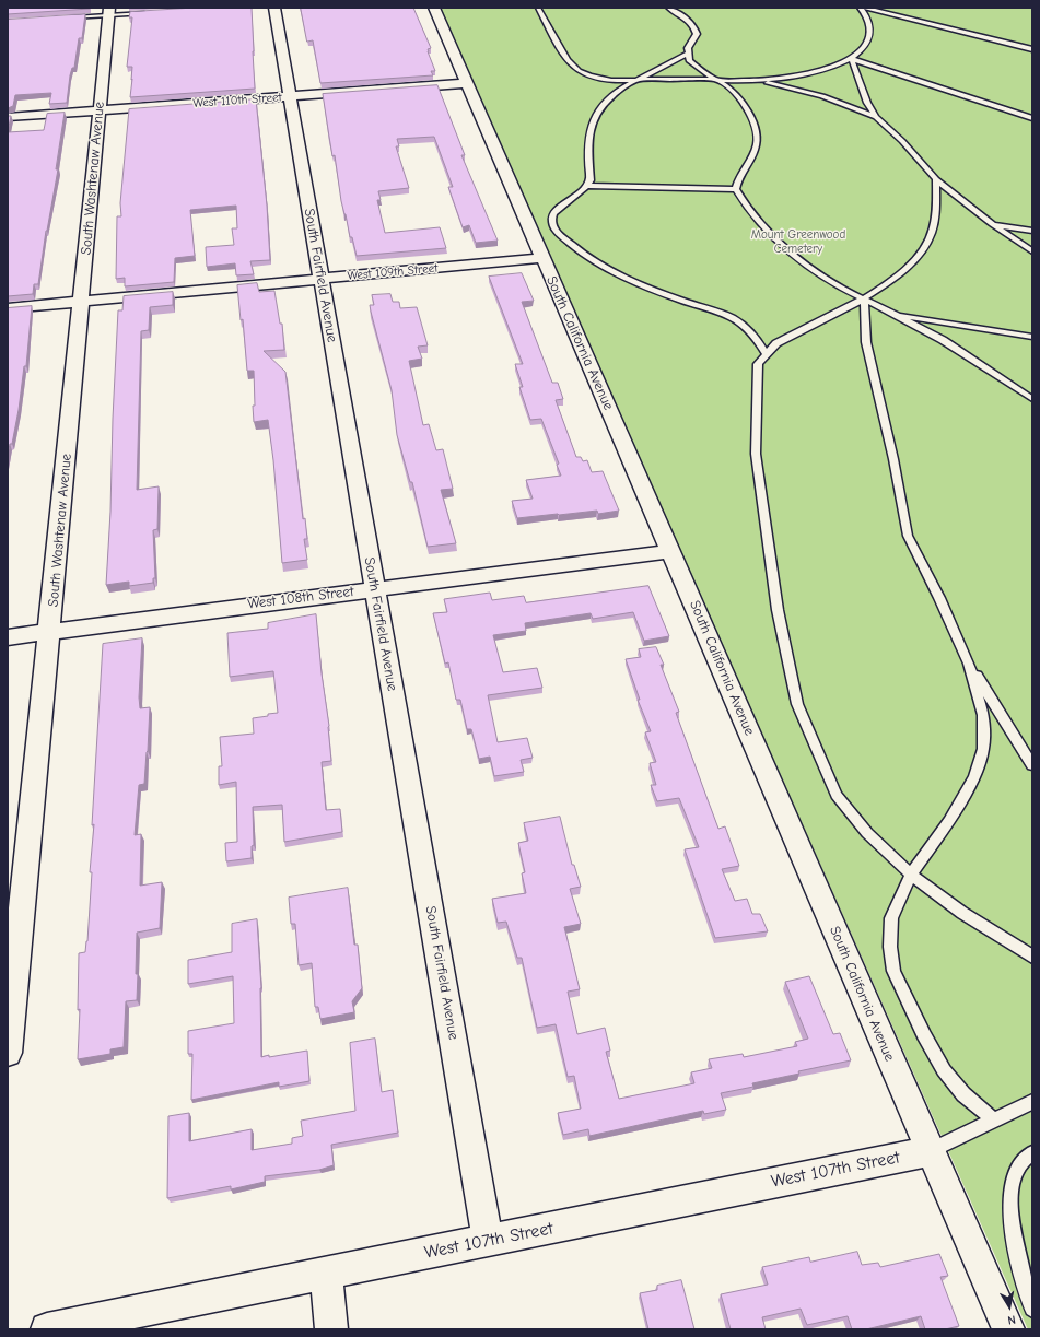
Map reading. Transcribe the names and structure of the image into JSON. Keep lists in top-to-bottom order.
{
  "streets": {
    "street": [
      "West 110th Street",
      "South Washtenaw Avenue",
      "West 109th Street",
      "South Fairfield Avenue",
      "South California Avenue",
      "West 108th Street",
      "West 107th Street"
    ]
  },
  "crossings": [
    ["West 110th Street", "South Washtenaw Avenue"],
    ["West 110th Street", "South Fairfield Avenue"],
    ["West 110th Street", "South California Avenue"],
    ["South Washtenaw Avenue", "West 109th Street"],
    ["South Washtenaw Avenue", "West 108th Street"],
    ["West 109th Street", "South Fairfield Avenue"],
    ["West 109th Street", "South California Avenue"],
    ["South Fairfield Avenue", "West 108th Street"],
    ["South Fairfield Avenue", "West 107th Street"],
    ["South California Avenue", "West 108th Street"],
    ["South California Avenue", "West 107th Street"]
  ],
  "parks": ["Mount Greenwood Cemetery"],
  "north": "bottom"
}
